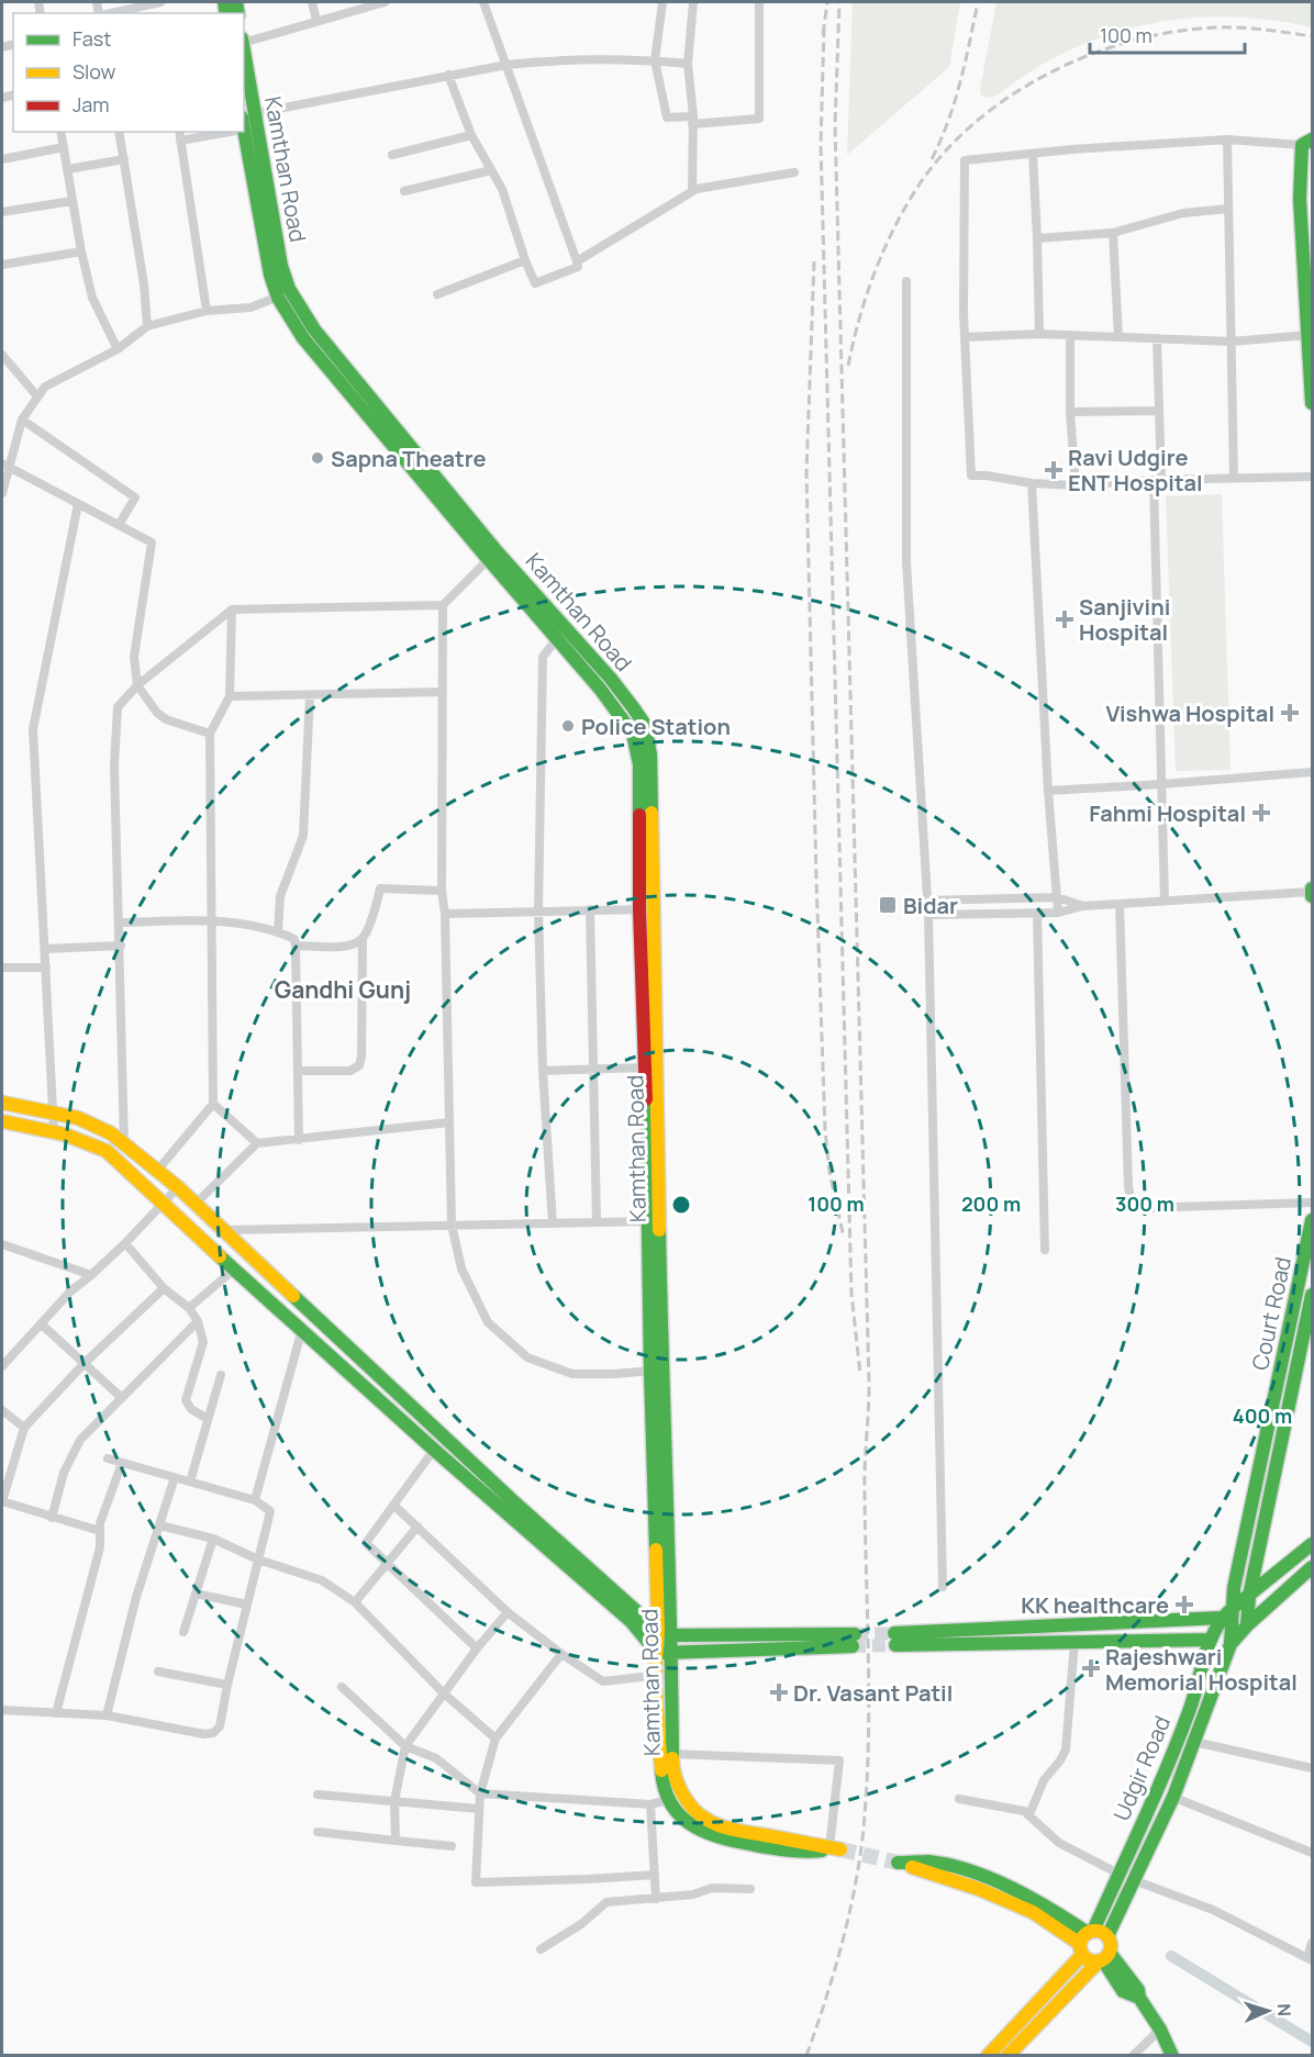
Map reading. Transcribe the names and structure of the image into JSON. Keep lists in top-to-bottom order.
{
  "streets": {
    "main road": ["Kamthan Road", "Court Road", "Udgir Road"]
  },
  "crossings": [
    ["Court Road", "Udgir Road"]
  ],
  "districts": ["Gandhi Gunj"],
  "places": {
    "other": ["Sapna Theatre", "Police Station"],
    "health": [
      "Ravi Udgire ENT Hospital",
      "Sanjivini Hospital",
      "Vishwa Hospital",
      "Fahmi Hospital",
      "KK healthcare",
      "Rajeshwari Memorial Hospital",
      "Dr. Vasant Patil"
    ],
    "transit": ["Bidar"]
  },
  "legend": ["Fast", "Slow", "Jam"],
  "scale_bar": "100 m",
  "north": "right",
  "rings": [
    "100 m",
    "200 m",
    "300 m",
    "400 m"
  ]
}
